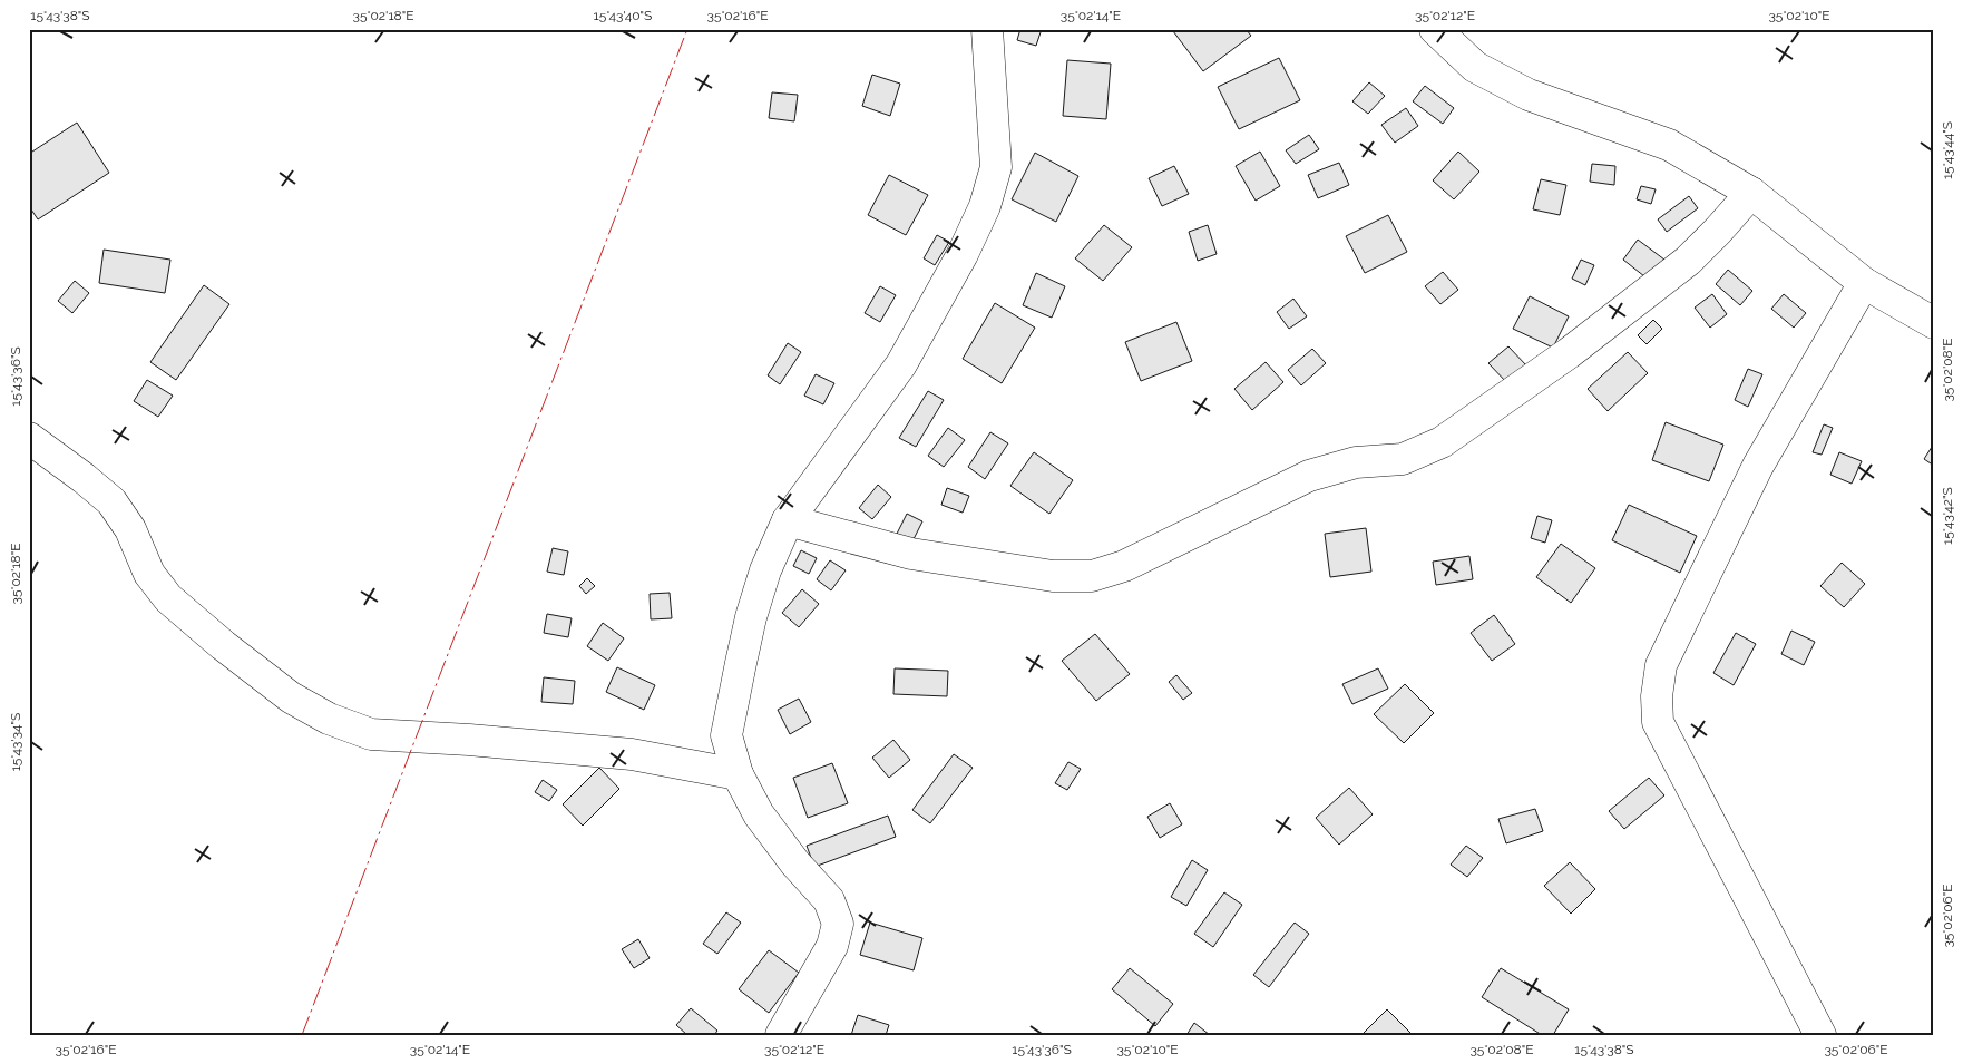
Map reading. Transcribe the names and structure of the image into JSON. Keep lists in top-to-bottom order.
{
  "coordinates": [
    "15°43'38\"S",
    "35°02'18\"E",
    "15°43'40\"S",
    "35°02'16\"E",
    "35°02'14\"E",
    "35°02'12\"E",
    "35°02'10\"E",
    "15°43'44\"S",
    "35°02'08\"E",
    "15°43'36\"S",
    "15°43'42\"S",
    "15°43'34\"S",
    "35°02'06\"E"
  ]
}
